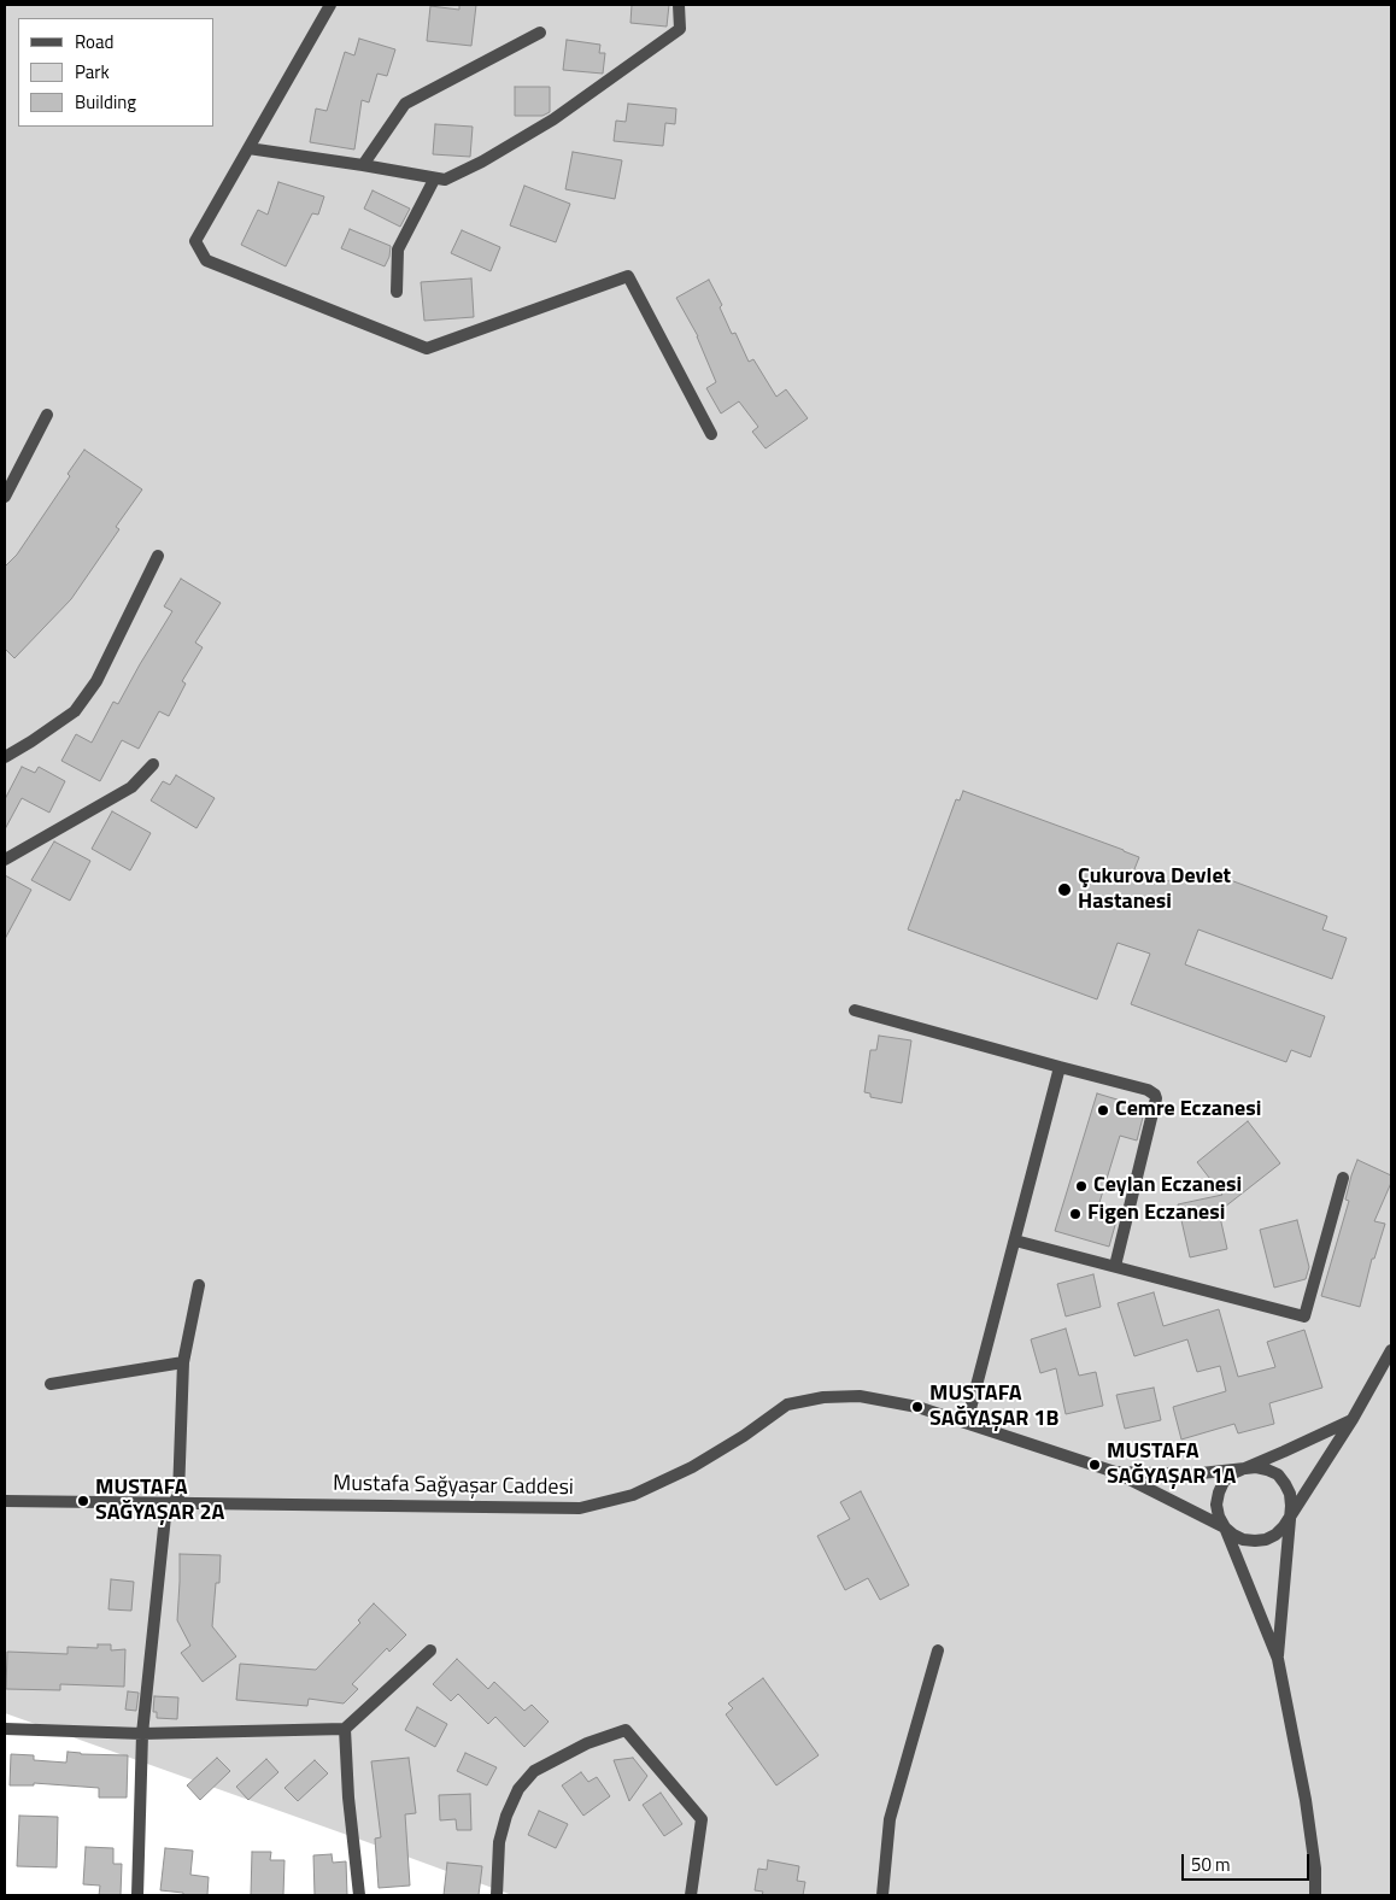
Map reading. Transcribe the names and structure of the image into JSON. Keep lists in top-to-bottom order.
{
  "streets": {
    "street": ["Mustafa Sağyaşar Caddesi"]
  },
  "places": [
    "Çukurova Devlet Hastanesi",
    "Cemre Eczanesi",
    "Ceylan Eczanesi",
    "Figen Eczanesi",
    "MUSTAFA SAĞYAŞAR 1B",
    "MUSTAFA SAĞYAŞAR 1A",
    "MUSTAFA SAĞYAŞAR 2A"
  ],
  "legend": ["Road", "Park", "Building"],
  "scale_bar": "50 m"
}
